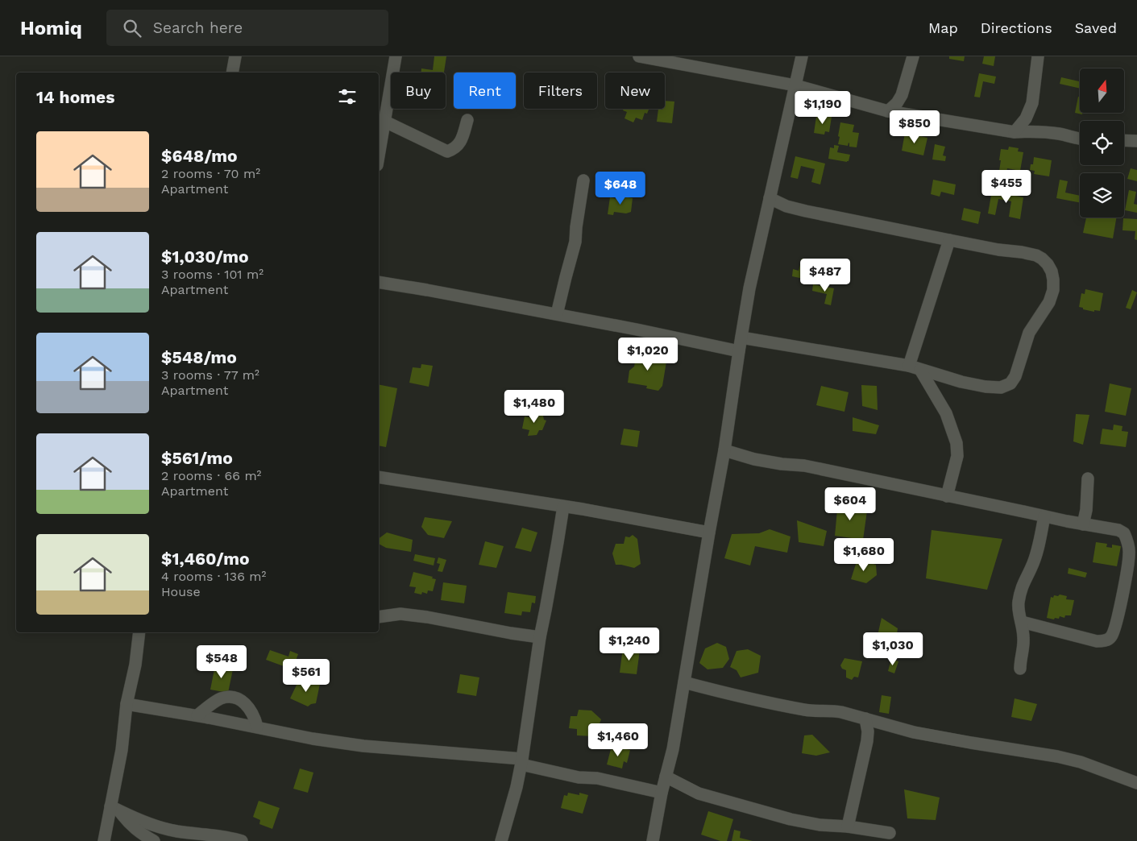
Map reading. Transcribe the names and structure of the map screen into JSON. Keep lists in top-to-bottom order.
{
  "north": "top",
  "page": {
    "header": "Homiq",
    "search": "Search here",
    "nav": ["Map", "Directions", "Saved"],
    "chip": [
      "Buy",
      "Rent",
      "Filters",
      "New"
    ],
    "heading": "14 homes",
    "price": [
      "$1,190",
      "$850",
      "$455",
      "$648",
      "$487",
      "$1,020",
      "$1,480",
      "$604",
      "$1,680",
      "$1,240",
      "$1,030",
      "$548",
      "$561",
      "$1,460"
    ],
    "list": [
      {
        "name": "$648/mo",
        "note": "2 rooms · 70 m² · Apartment"
      },
      {
        "name": "$1,030/mo",
        "note": "3 rooms · 101 m² · Apartment"
      },
      {
        "name": "$548/mo",
        "note": "3 rooms · 77 m² · Apartment"
      },
      {
        "name": "$561/mo",
        "note": "2 rooms · 66 m² · Apartment"
      },
      {
        "name": "$1,460/mo",
        "note": "4 rooms · 136 m² · House"
      }
    ]
  }
}
